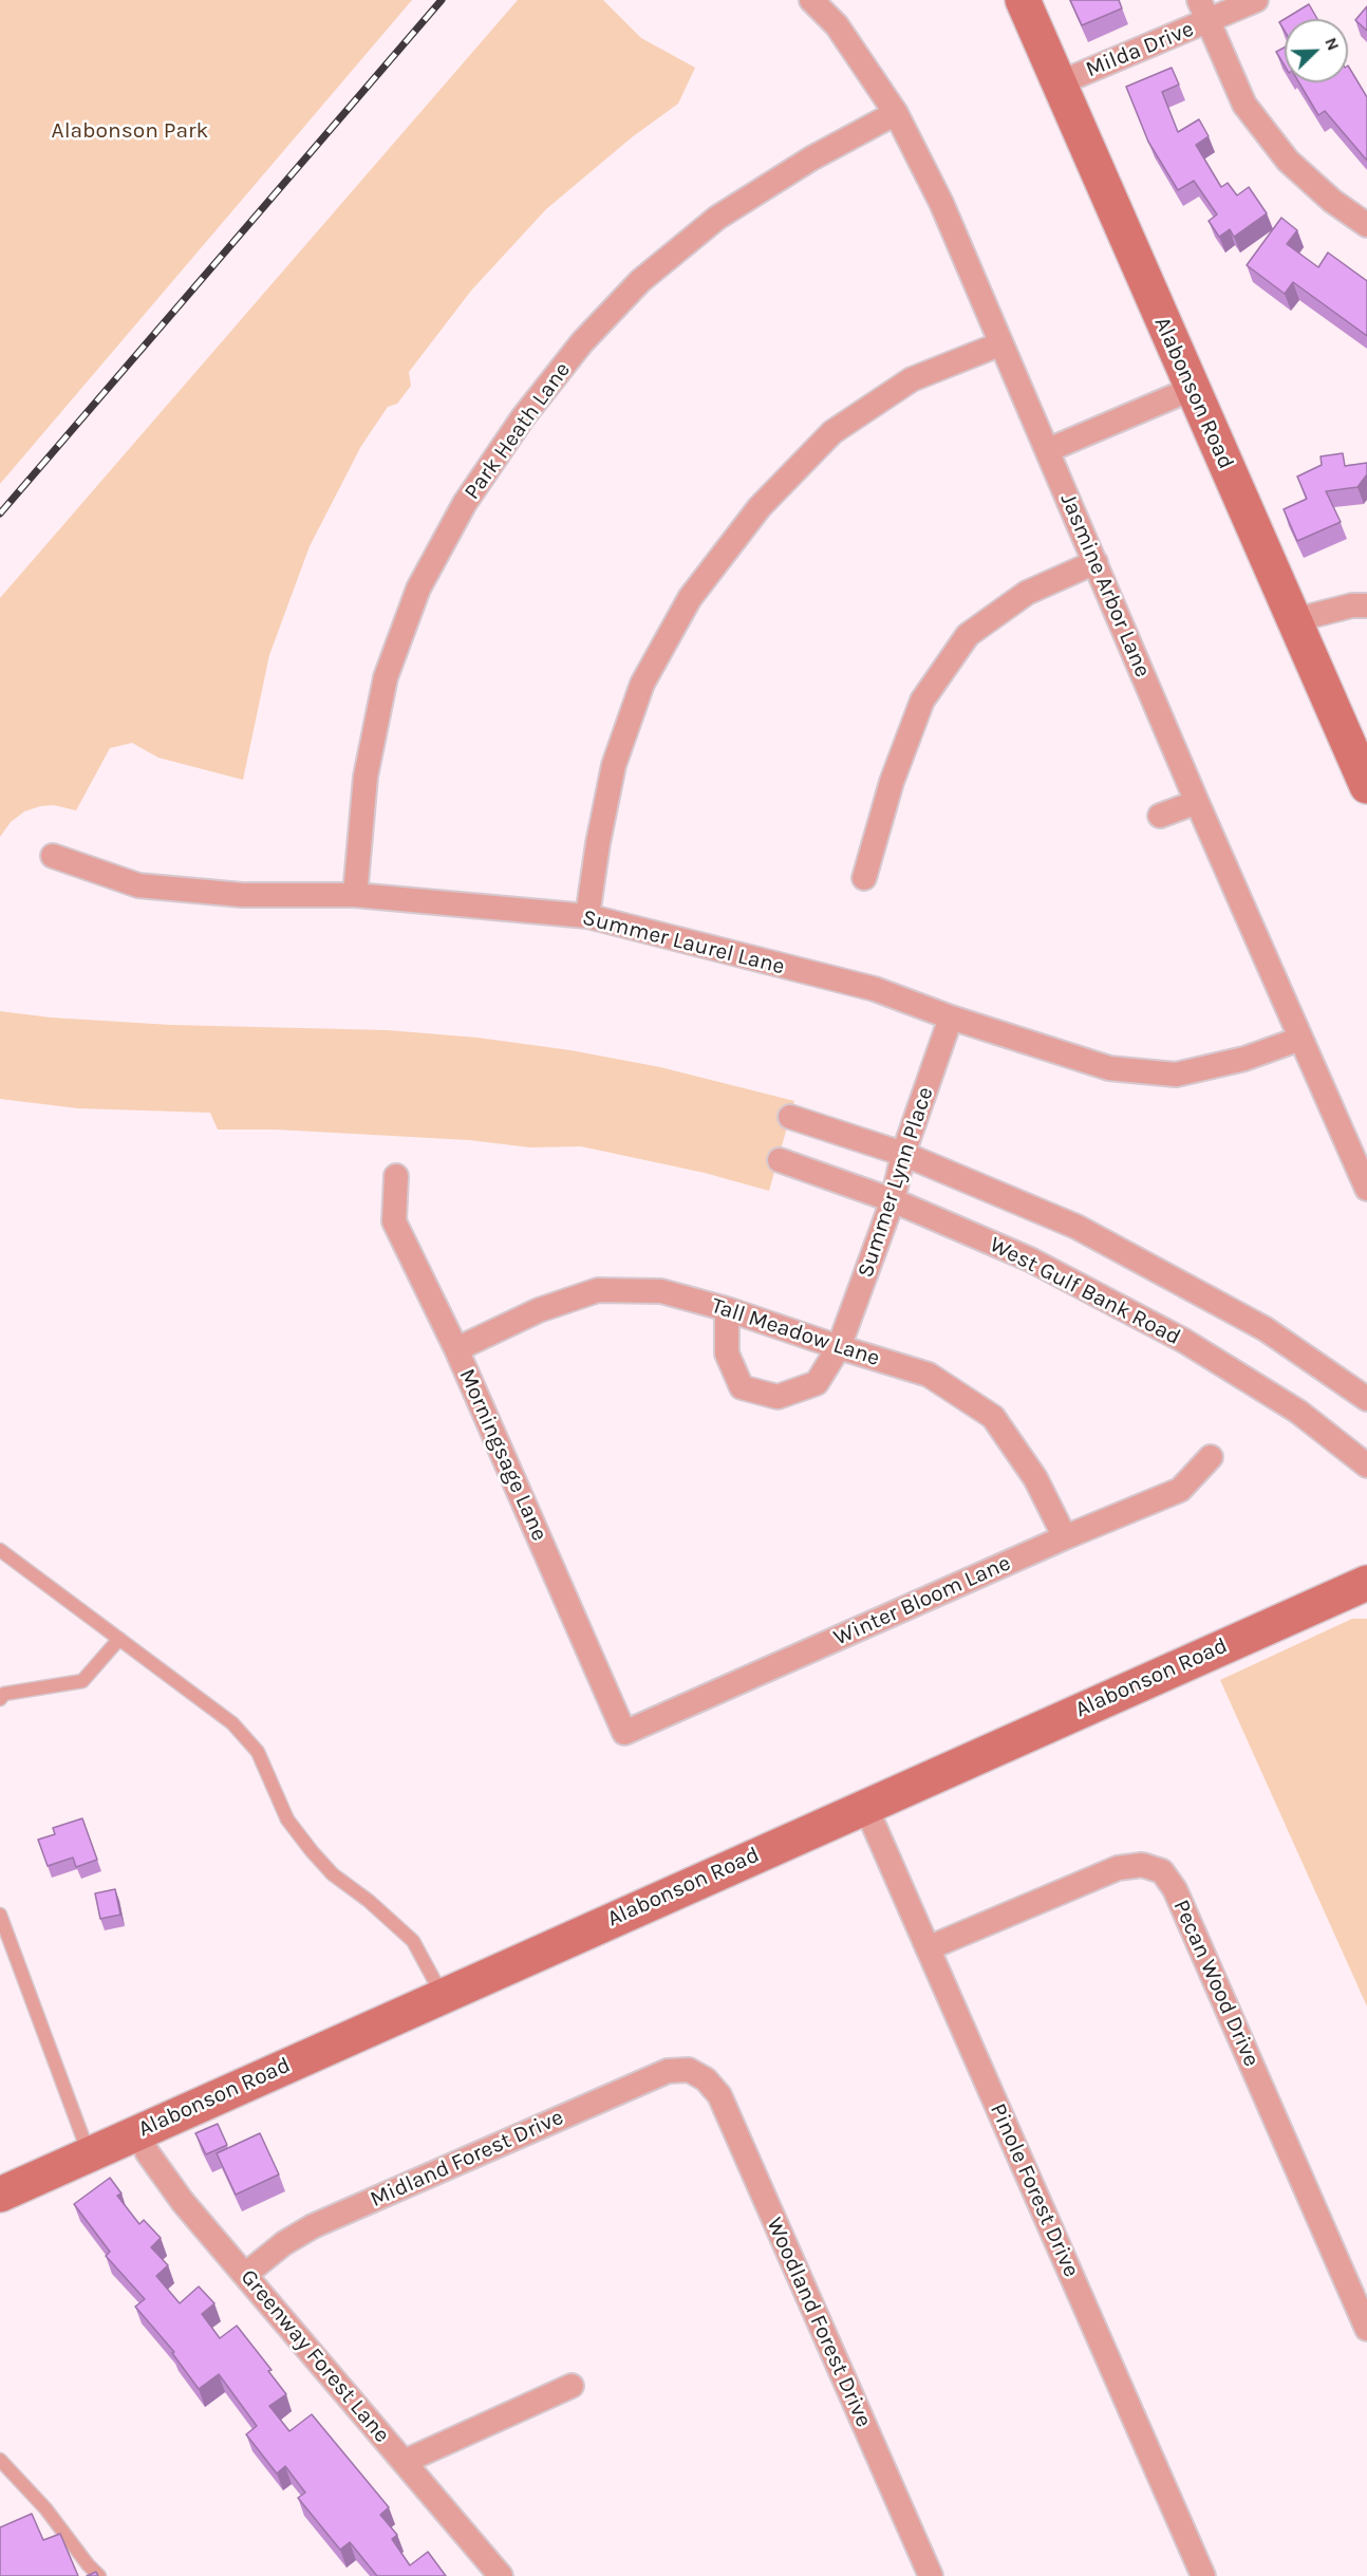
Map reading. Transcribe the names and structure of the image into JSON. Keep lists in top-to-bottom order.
{
  "streets": {
    "street": [
      "Milda Drive",
      "Alabonson Road",
      "Park Heath Lane",
      "Jasmine Arbor Lane",
      "Summer Laurel Lane",
      "Summer Lynn Place",
      "West Gulf Bank Road",
      "Tall Meadow Lane",
      "Morningsage Lane",
      "Winter Bloom Lane",
      "Pecan Wood Drive",
      "Midland Forest Drive",
      "Pinole Forest Drive",
      "Woodland Forest Drive",
      "Greenway Forest Lane"
    ]
  },
  "crossings": [
    ["Milda Drive", "Alabonson Road"],
    ["Alabonson Road", "Pinole Forest Drive"],
    ["Alabonson Road", "Greenway Forest Lane"],
    ["Park Heath Lane", "Jasmine Arbor Lane"],
    ["Park Heath Lane", "Summer Laurel Lane"],
    ["Jasmine Arbor Lane", "Summer Laurel Lane"],
    ["Summer Laurel Lane", "Summer Lynn Place"],
    ["Summer Lynn Place", "West Gulf Bank Road"],
    ["Summer Lynn Place", "Tall Meadow Lane"],
    ["Tall Meadow Lane", "Morningsage Lane"],
    ["Tall Meadow Lane", "Winter Bloom Lane"],
    ["Morningsage Lane", "Winter Bloom Lane"],
    ["Pecan Wood Drive", "Pinole Forest Drive"],
    ["Midland Forest Drive", "Woodland Forest Drive"],
    ["Midland Forest Drive", "Greenway Forest Lane"]
  ],
  "parks": ["Alabonson Park"],
  "north": "top right"
}
